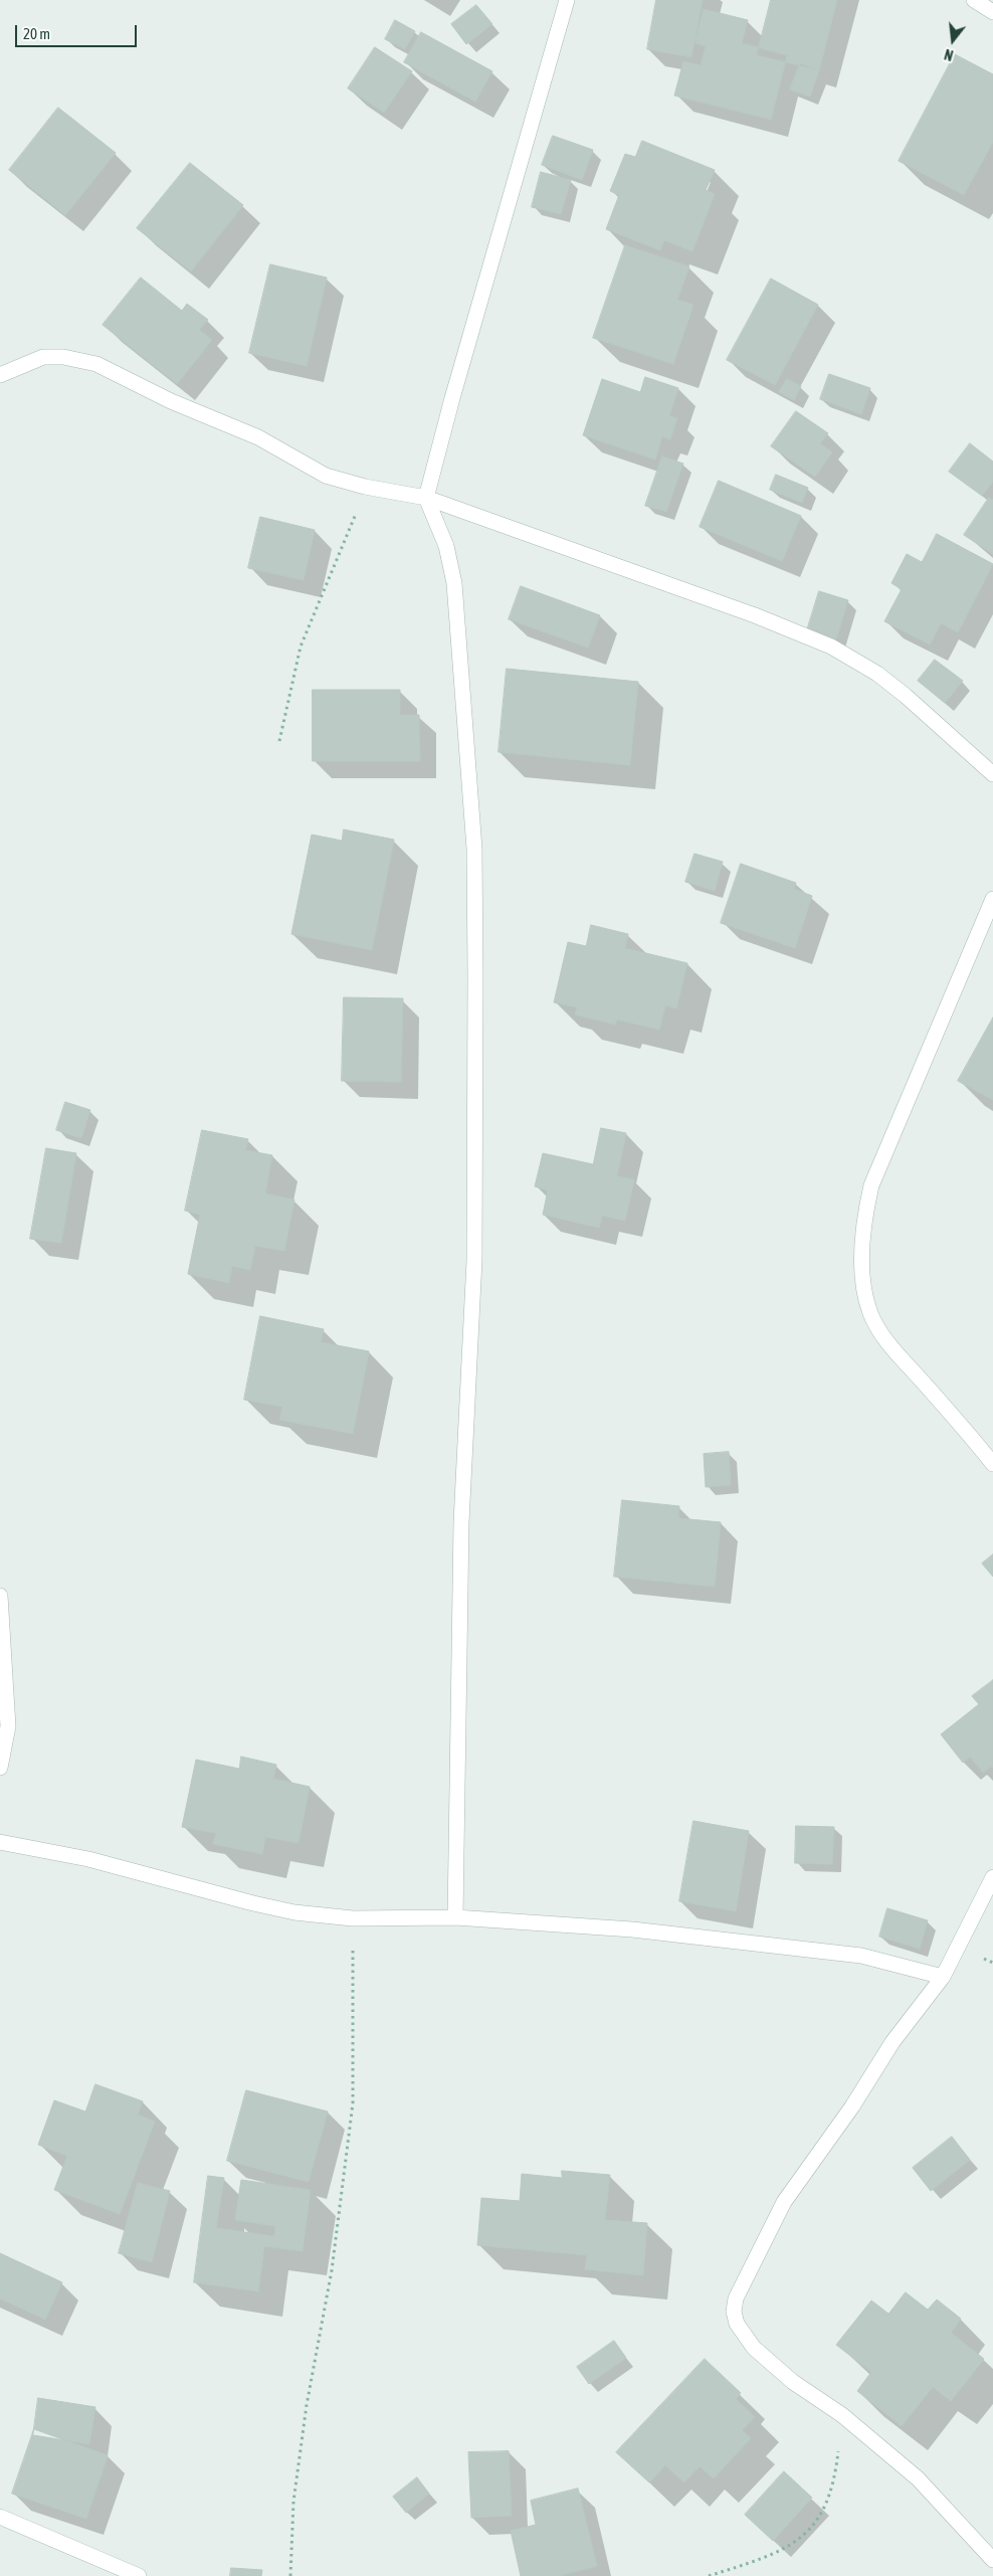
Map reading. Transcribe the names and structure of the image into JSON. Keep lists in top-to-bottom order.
{
  "scale_bar": "20 m",
  "north": "bottom"
}
